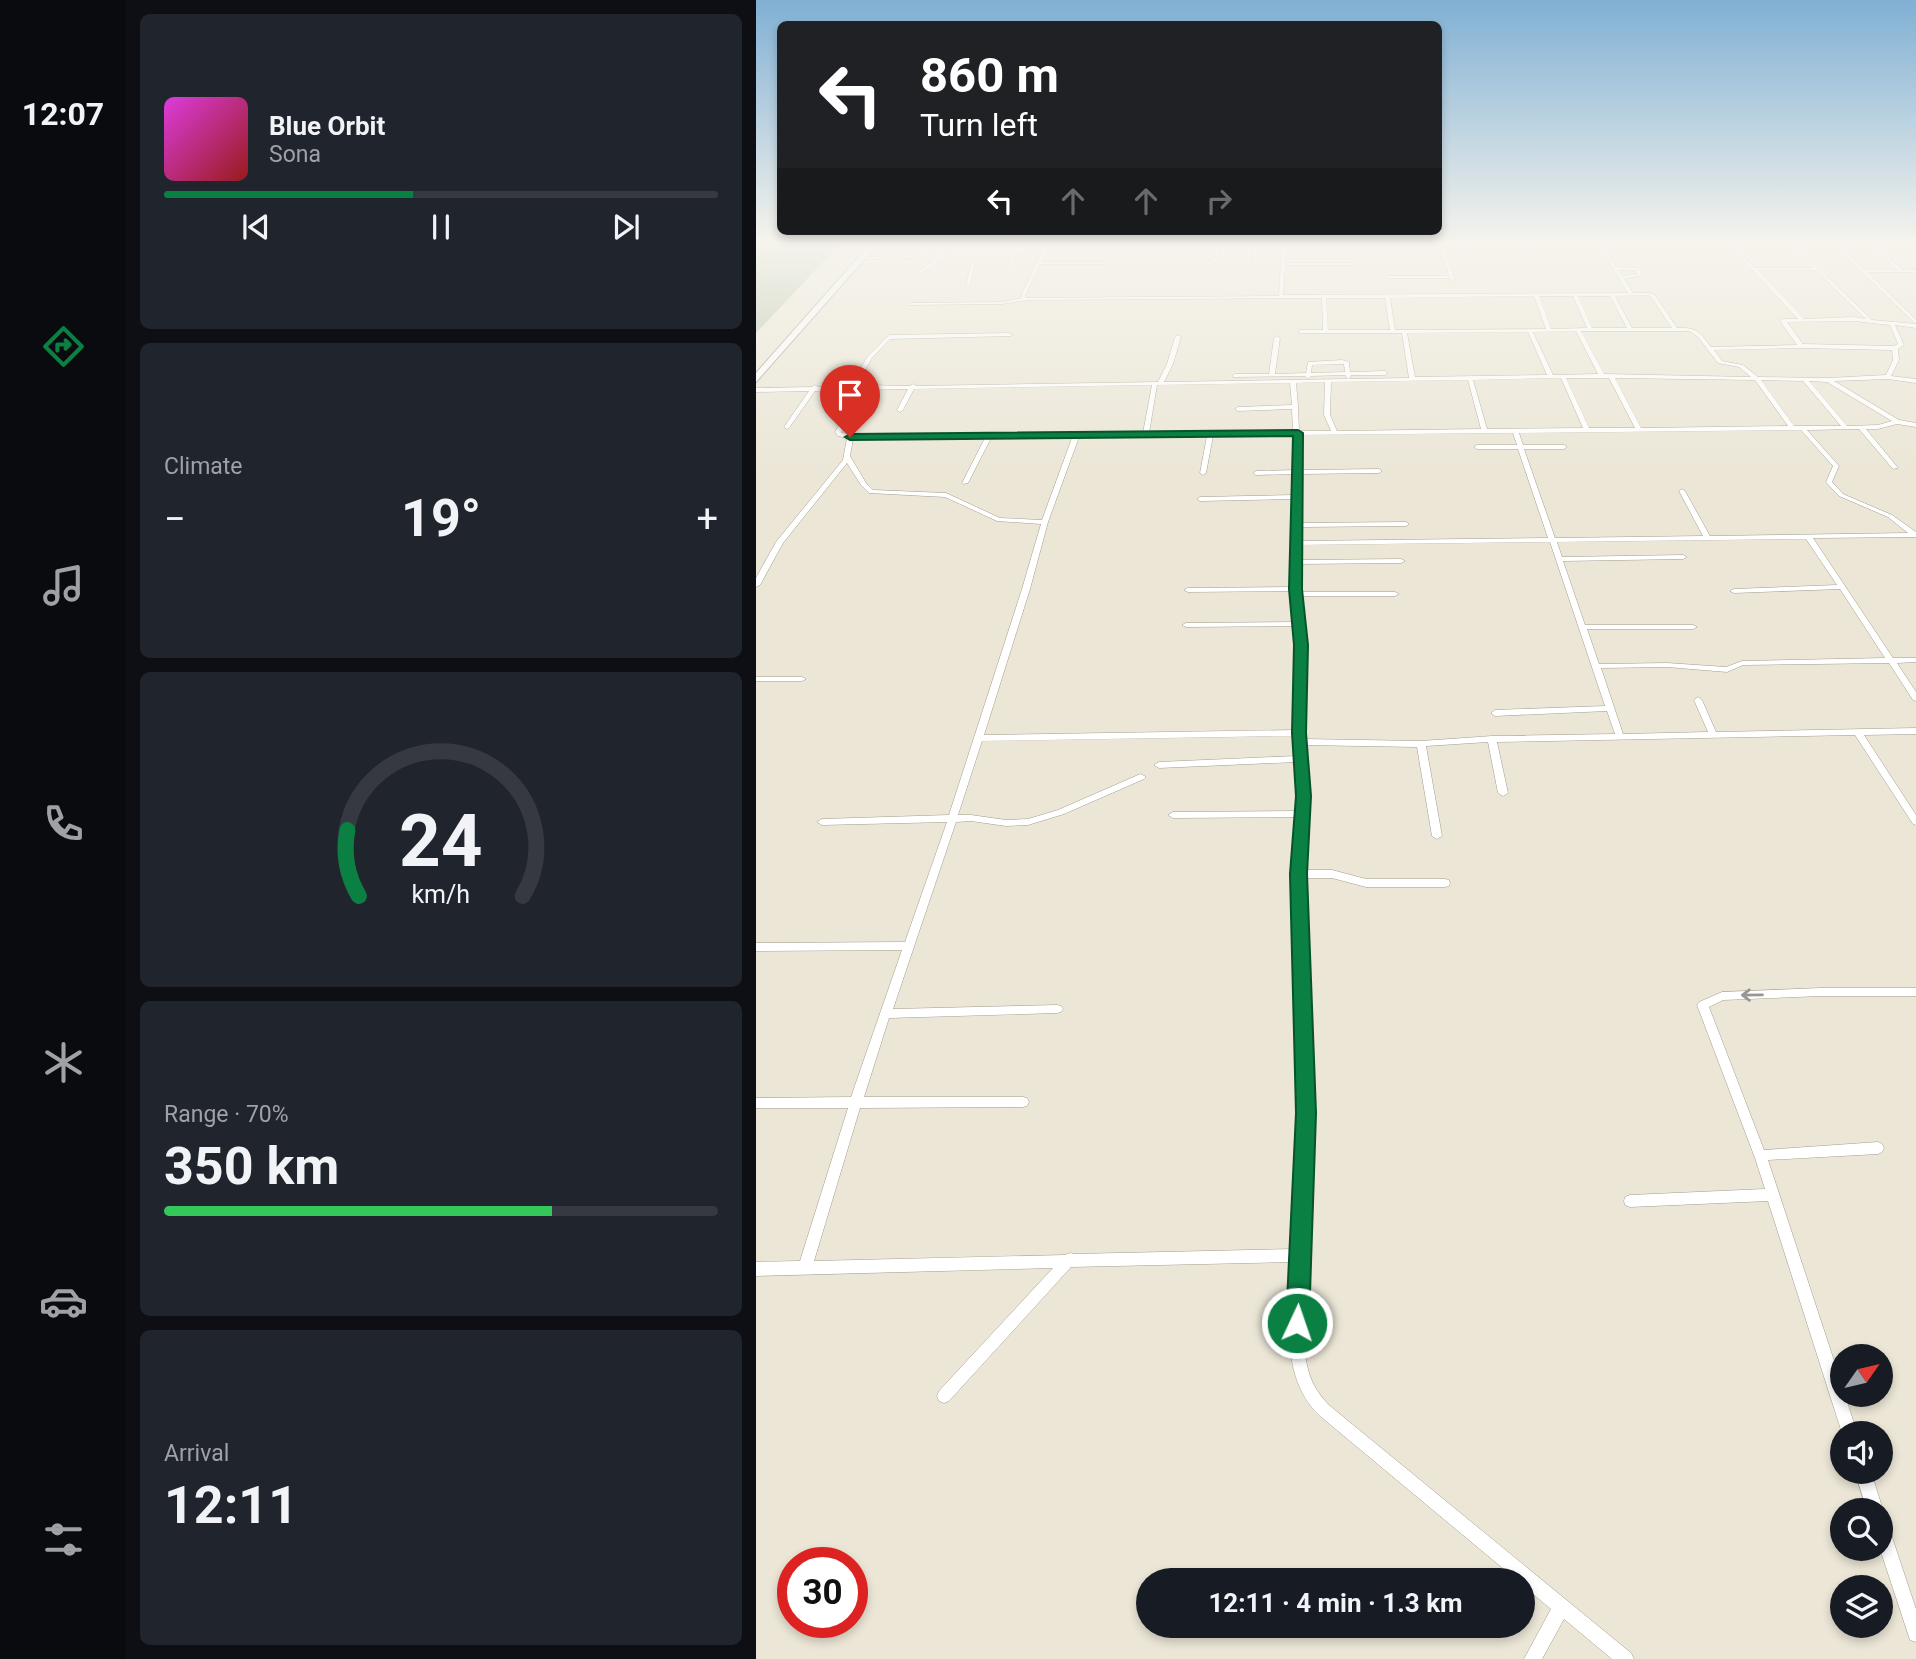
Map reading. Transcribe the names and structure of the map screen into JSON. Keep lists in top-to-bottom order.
{
  "north": "top right",
  "page": {
    "tabs": "12:07",
    "turn": ["860 m", "Turn left"],
    "song": ["Blue Orbit", "Sona"],
    "tile": [
      "Climate",
      ["Range · 70%", "350 km"],
      ["Arrival", "12:11"]
    ],
    "heat": ["−", "19°", "+"],
    "limit": "30",
    "trip": "12:11 · 4 min · 1.3 km",
    "gauge": ["24", "km/h"]
  }
}
